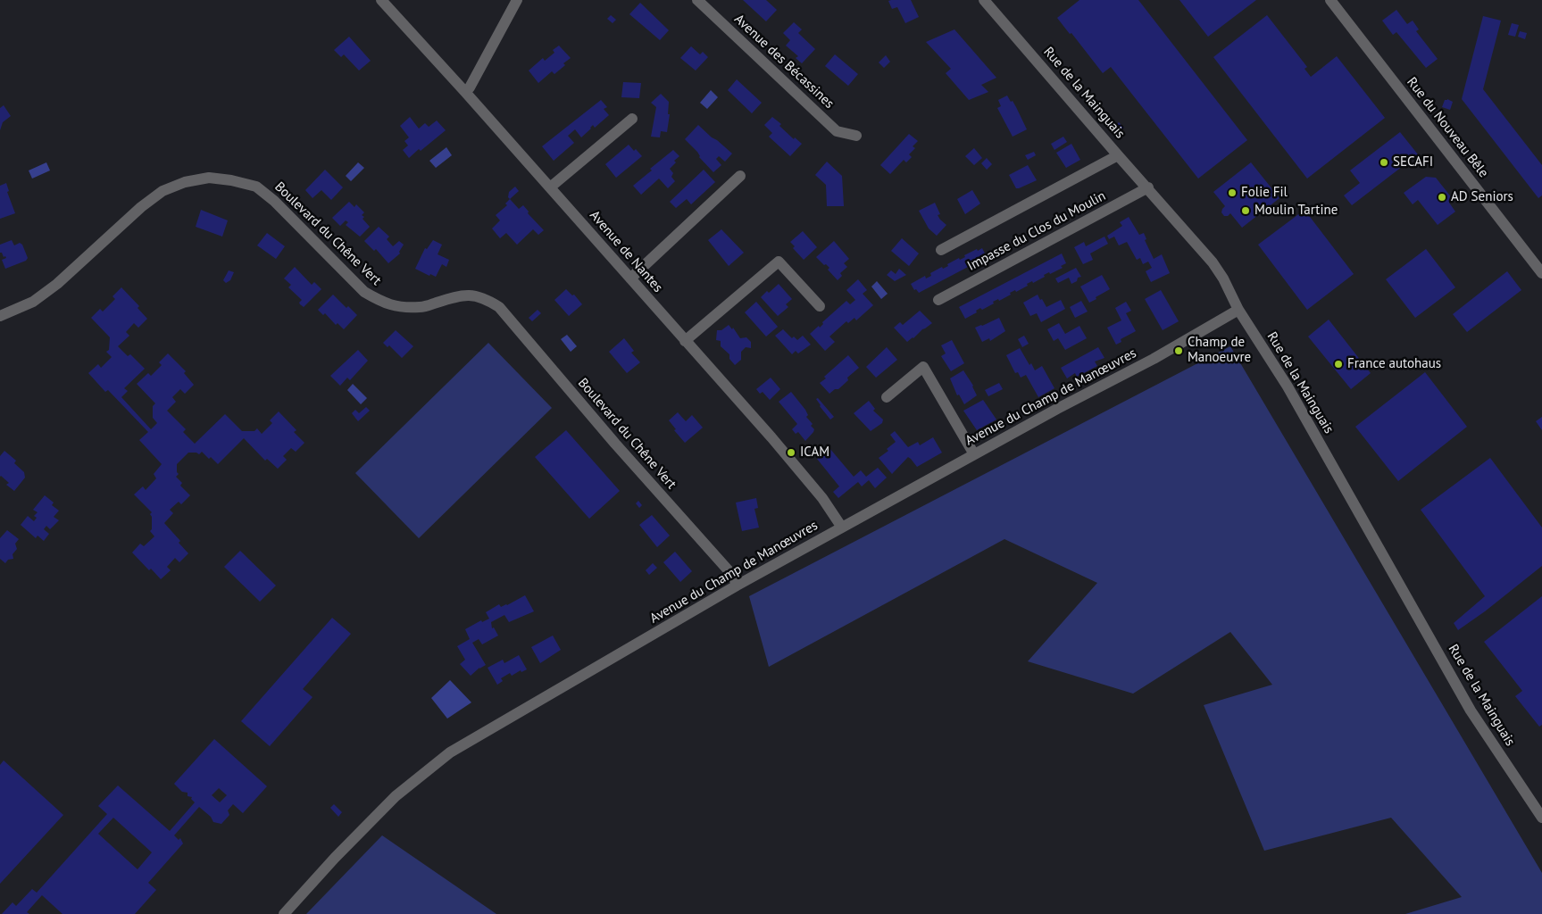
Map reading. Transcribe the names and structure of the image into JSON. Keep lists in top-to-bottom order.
{
  "streets": {
    "street": [
      "Avenue des Bécassines",
      "Rue de la Mainguais",
      "Rue du Nouveau Bêle",
      "Impasse du Clos du Moulin",
      "Boulevard du Chêne Vert",
      "Avenue de Nantes",
      "Avenue du Champ de Manœuvres"
    ]
  },
  "crossings": [
    ["Rue de la Mainguais", "Impasse du Clos du Moulin"],
    ["Rue de la Mainguais", "Avenue du Champ de Manœuvres"],
    ["Boulevard du Chêne Vert", "Avenue du Champ de Manœuvres"],
    ["Avenue de Nantes", "Avenue du Champ de Manœuvres"]
  ],
  "places": [
    "SECAFI",
    "Folie Fil",
    "AD Seniors",
    "Moulin Tartine",
    "Champ de Manoeuvre",
    "France autohaus",
    "ICAM"
  ]
}
